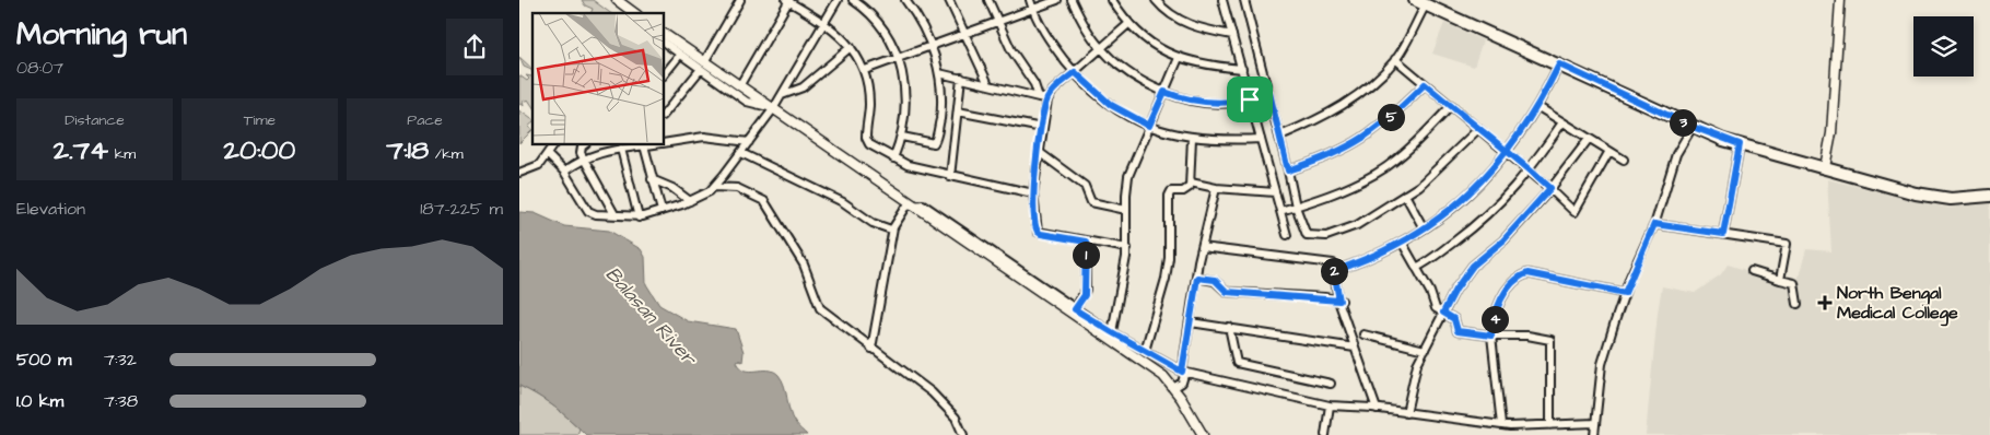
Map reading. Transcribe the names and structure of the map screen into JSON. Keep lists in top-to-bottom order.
{
  "water": ["Balasan River"],
  "places": {
    "health": ["North Bengal Medical College"]
  },
  "page": {
    "heading": ["Morning run", "08:07"],
    "stats": [
      ["Distance", "2.74 km"],
      ["Time", "20:00"],
      ["Pace", "7:18 /km"]
    ],
    "pins": [
      "5",
      "3",
      "1",
      "2",
      "4"
    ],
    "chart": ["Elevation", "187–225 m"],
    "list": [
      {
        "name": "500 m",
        "note": "7:32"
      },
      {
        "name": "1.0 km",
        "note": "7:38"
      }
    ]
  }
}
